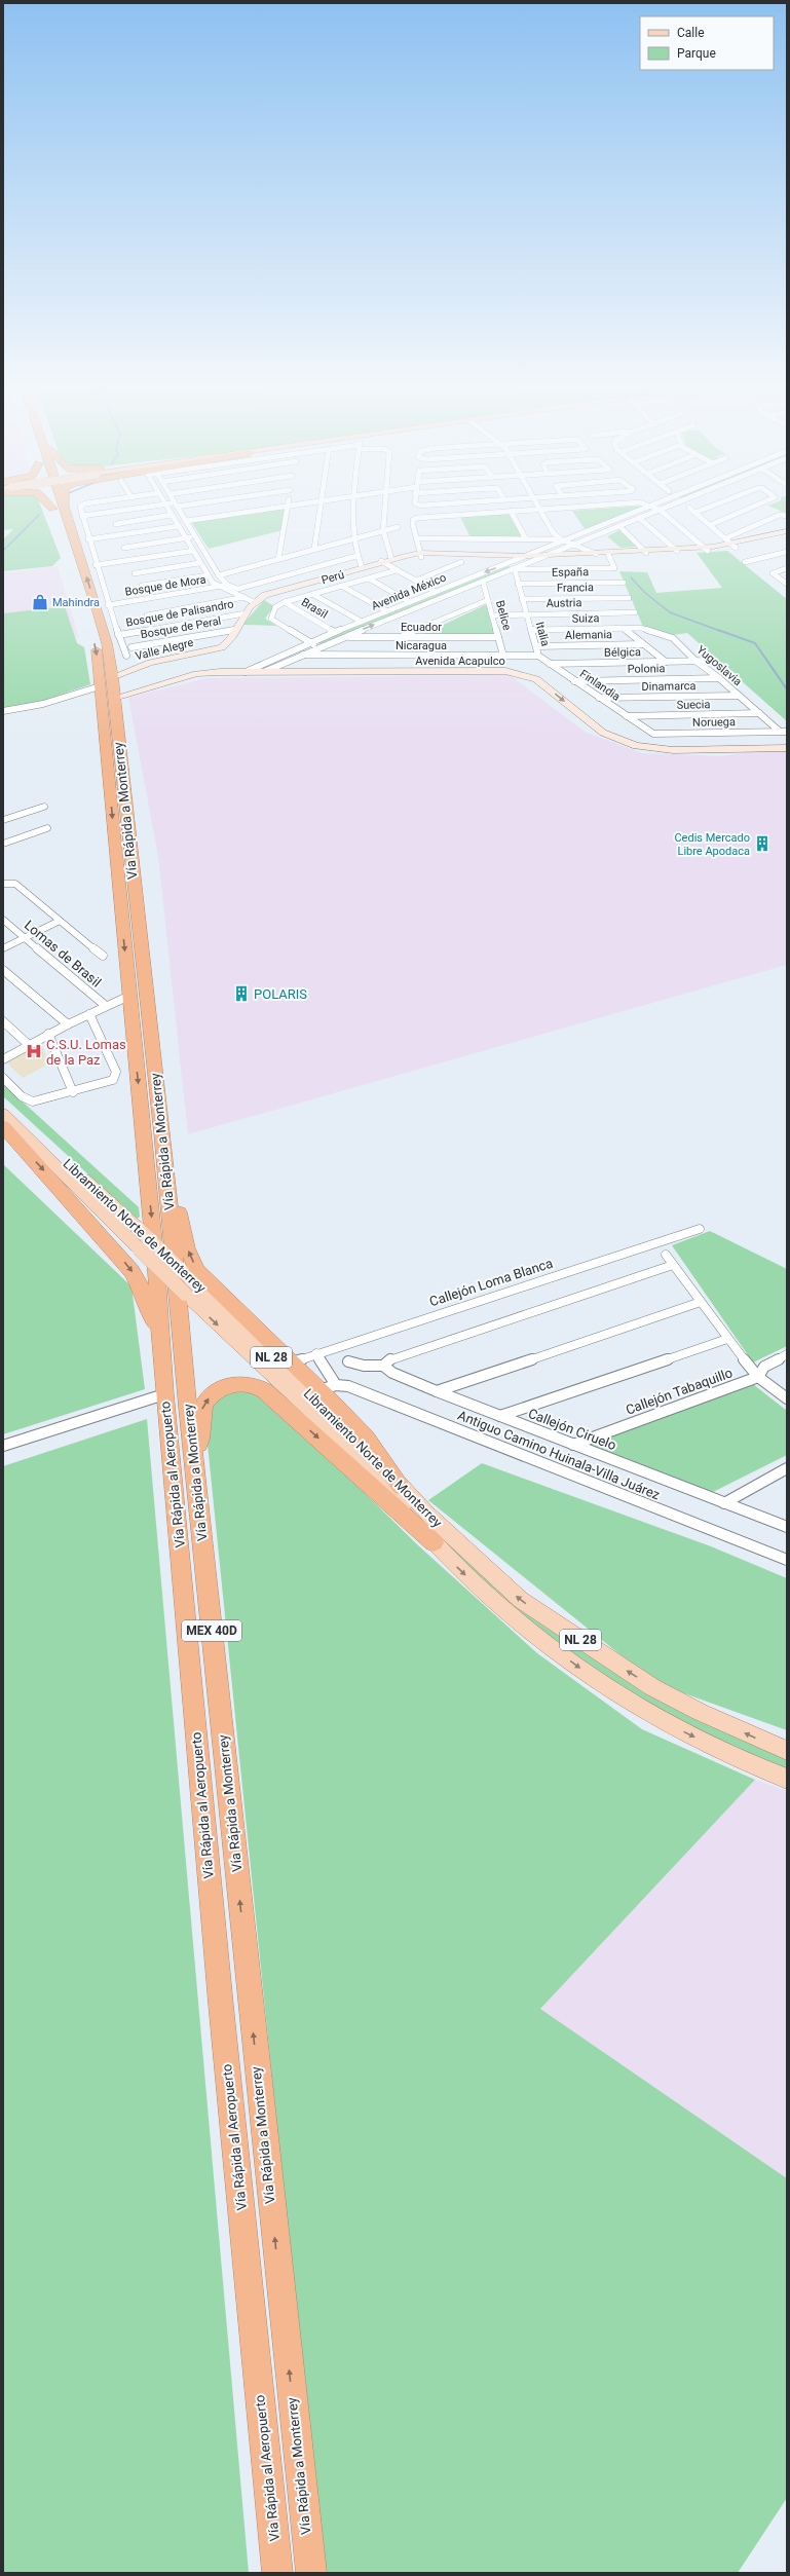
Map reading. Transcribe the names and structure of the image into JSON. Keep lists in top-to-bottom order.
{
  "streets": {
    "highway": ["Vía Rápida a Monterrey", "Vía Rápida al Aeropuerto", "MEX 40D"],
    "main road": ["Libramiento Norte de Monterrey", "NL 28"],
    "street": [
      "España",
      "Perú",
      "Bosque de Mora",
      "Francia",
      "Avenida México",
      "Austria",
      "Brasil",
      "Bosque de Palisandro",
      "Belice",
      "Suiza",
      "Ecuador",
      "Bosque de Peral",
      "Italia",
      "Alemania",
      "Nicaragua",
      "Valle Alegre",
      "Bélgica",
      "Avenida Acapulco",
      "Yugoslavia",
      "Polonia",
      "Finlandia",
      "Dinamarca",
      "Suecia",
      "Noruega",
      "Lomas de Brasil",
      "Callejón Loma Blanca",
      "Callejón Tabaquillo",
      "Callejón Ciruelo",
      "Antiguo Camino Huinala-Villa Juárez"
    ]
  },
  "crossings": [
    ["España", "Italia"],
    ["Perú", "Avenida México"],
    ["Perú", "Brasil"],
    ["Francia", "Italia"],
    ["Avenida México", "Brasil"],
    ["Avenida México", "Belice"],
    ["Avenida México", "Ecuador"],
    ["Avenida México", "Italia"],
    ["Avenida México", "Nicaragua"],
    ["Avenida México", "Avenida Acapulco"],
    ["Austria", "Belice"],
    ["Austria", "Italia"],
    ["Belice", "Ecuador"],
    ["Belice", "Nicaragua"],
    ["Suiza", "Italia"],
    ["Suiza", "Yugoslavia"],
    ["Bosque de Peral", "Valle Alegre"],
    ["Italia", "Alemania"],
    ["Italia", "Nicaragua"],
    ["Italia", "Finlandia"],
    ["Nicaragua", "Finlandia"],
    ["Valle Alegre", "Avenida Acapulco"],
    ["Valle Alegre", "Vía Rápida a Monterrey"],
    ["Valle Alegre", "Vía Rápida al Aeropuerto"],
    ["Bélgica", "Yugoslavia"],
    ["Bélgica", "Finlandia"],
    ["Avenida Acapulco", "Vía Rápida a Monterrey"],
    ["Avenida Acapulco", "Vía Rápida al Aeropuerto"],
    ["Yugoslavia", "Polonia"],
    ["Yugoslavia", "Dinamarca"],
    ["Yugoslavia", "Suecia"],
    ["Yugoslavia", "Noruega"],
    ["Polonia", "Finlandia"],
    ["Finlandia", "Dinamarca"],
    ["Finlandia", "Suecia"],
    ["Finlandia", "Noruega"],
    ["Vía Rápida a Monterrey", "Libramiento Norte de Monterrey"],
    ["Vía Rápida a Monterrey", "Vía Rápida al Aeropuerto"],
    ["Callejón Tabaquillo", "Callejón Ciruelo"]
  ],
  "one_way": ["Vía Rápida a Monterrey", "Vía Rápida al Aeropuerto"],
  "places": {
    "shop": ["Mahindra"],
    "building": ["Cedis Mercado Libre Apodaca", "POLARIS"],
    "hospital": ["C.S.U. Lomas de la Paz"]
  },
  "legend": ["Calle", "Parque"]
}
